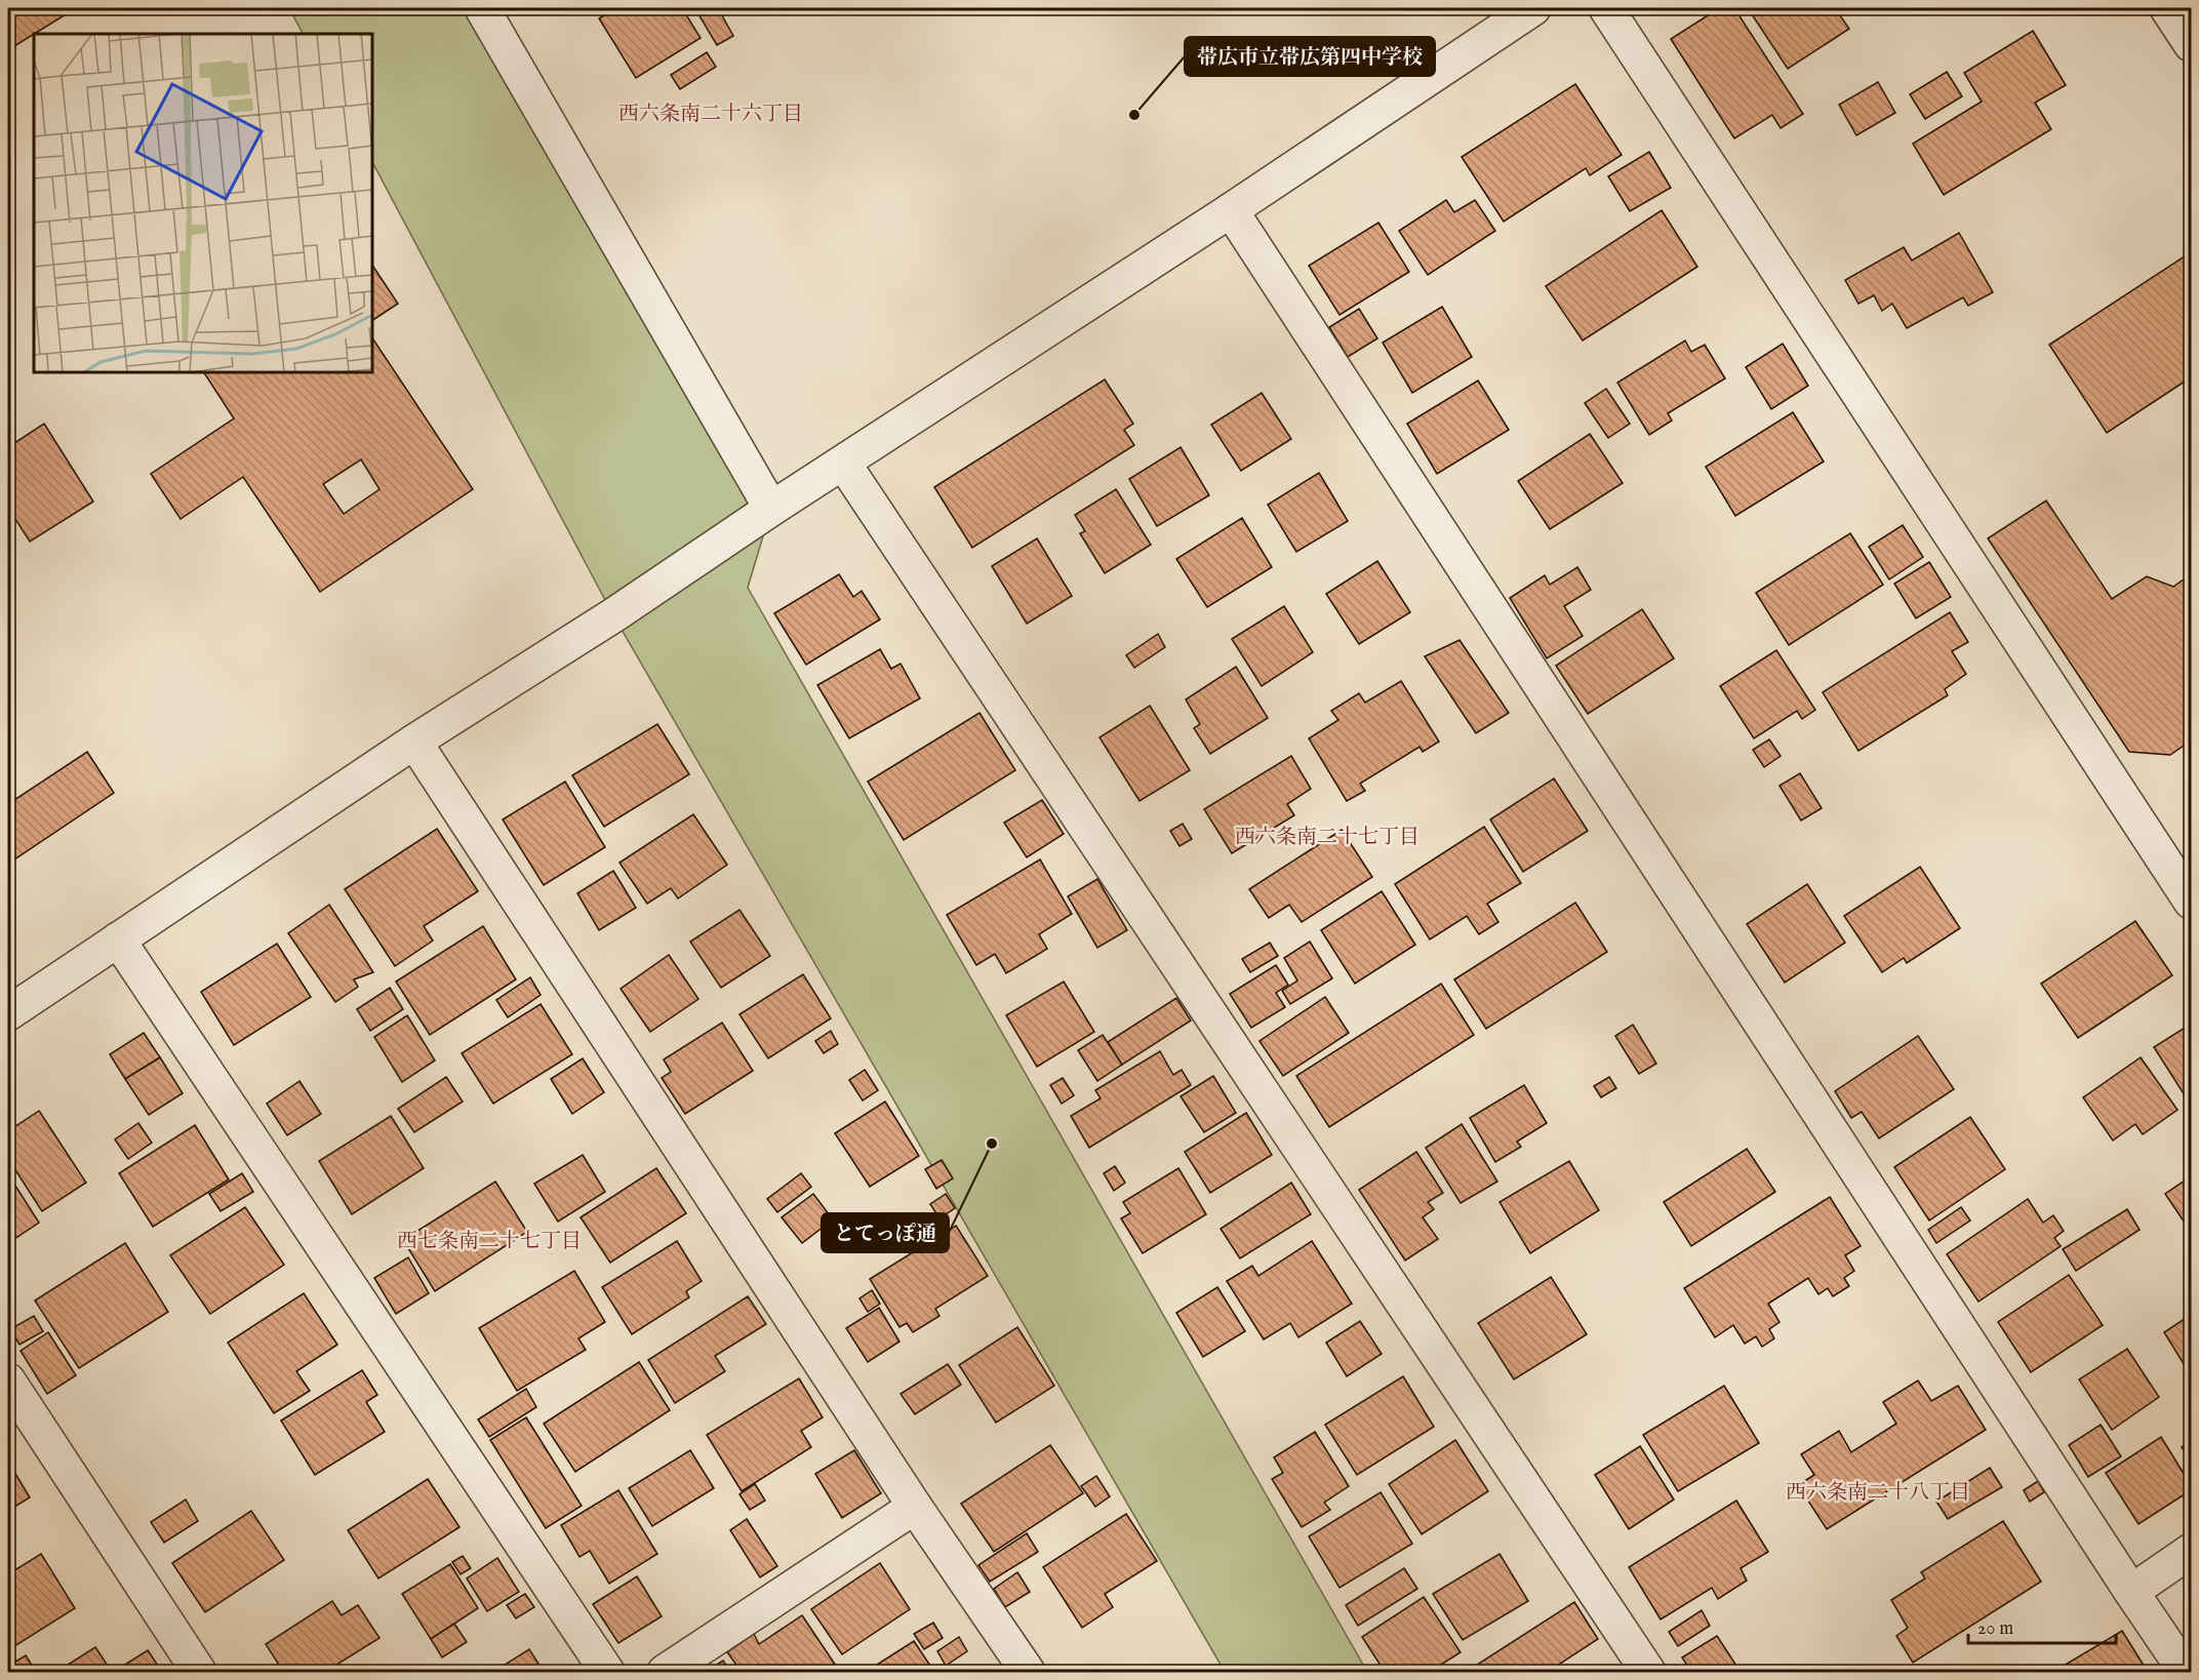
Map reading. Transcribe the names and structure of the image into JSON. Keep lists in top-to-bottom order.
{
  "districts": [
    "西六条南二十六丁目",
    "西六条南二十七丁目",
    "西七条南二十七丁目",
    "西六条南二十八丁目"
  ],
  "places": ["帯広市立帯広第四中学校", "とてっぽ通"],
  "scale_bar": "20 m"
}
